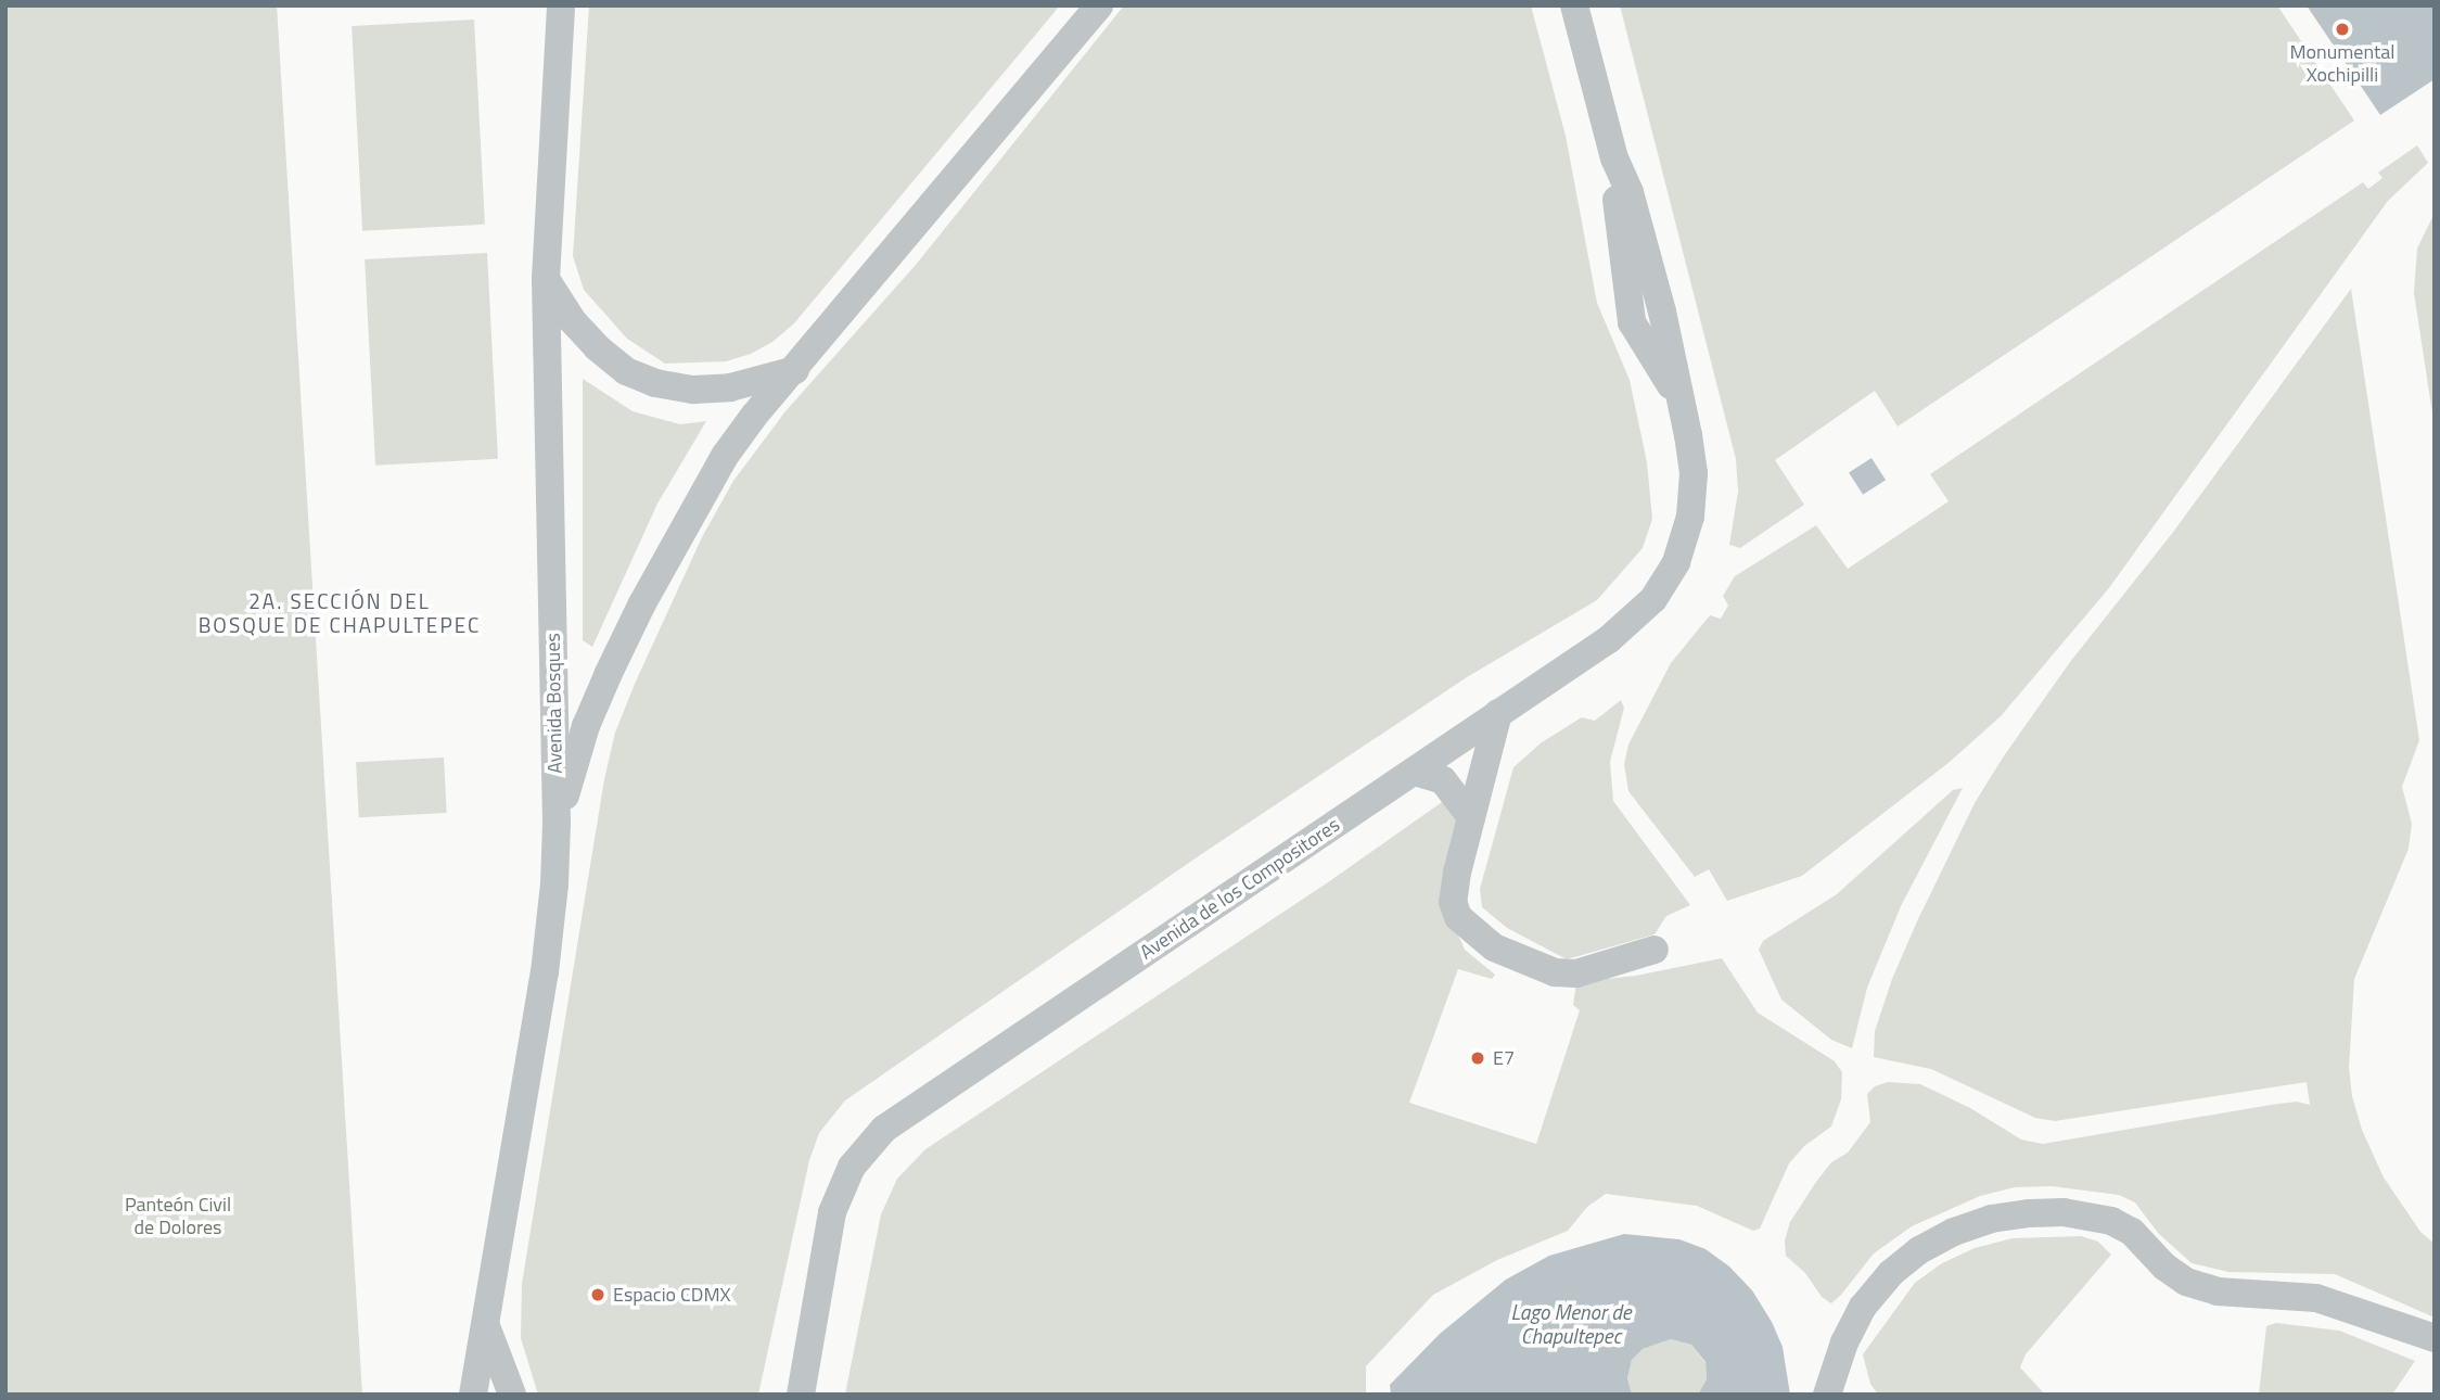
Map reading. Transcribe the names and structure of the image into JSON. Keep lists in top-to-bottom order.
{
  "streets": {
    "street": ["Avenida Bosques", "Avenida de los Compositores"]
  },
  "districts": ["2A. SECCIÓN DEL BOSQUE DE CHAPULTEPEC"],
  "water": ["Lago Menor de Chapultepec"],
  "parks": ["Panteón Civil de Dolores"],
  "places": ["Monumental Xochipilli", "E7", "Espacio CDMX"]
}
